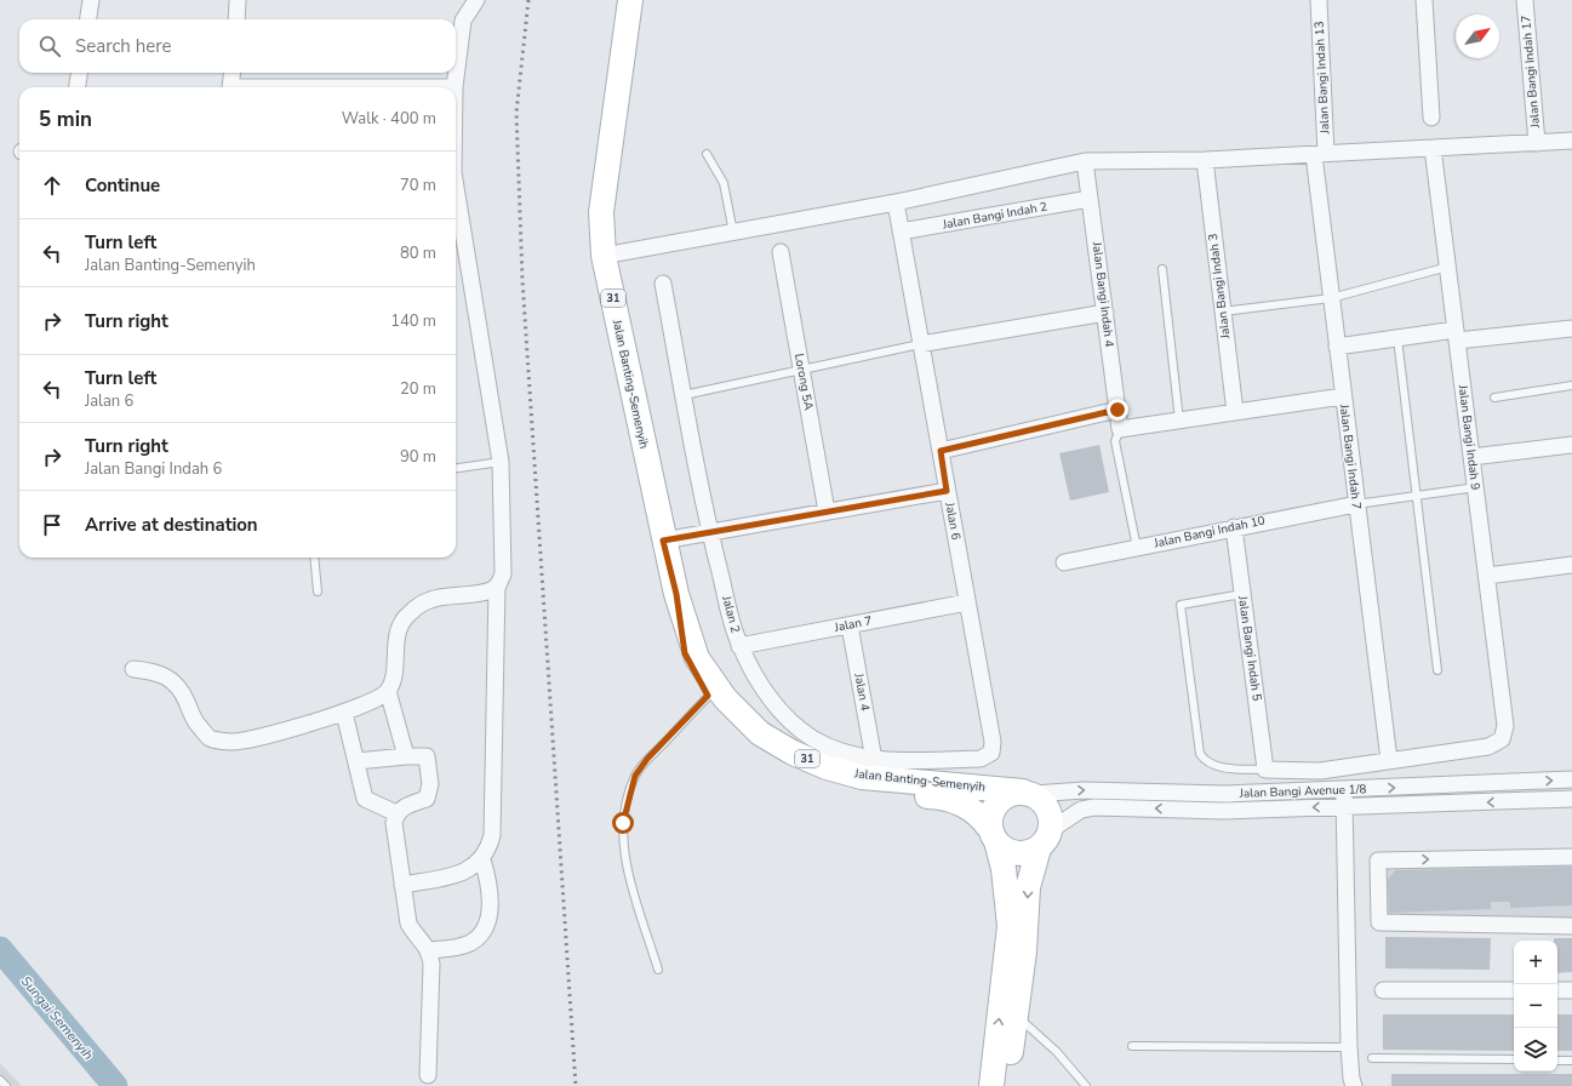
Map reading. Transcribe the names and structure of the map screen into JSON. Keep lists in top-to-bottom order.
{
  "streets": {
    "main road": ["31", "Jalan Banting-Semenyih"],
    "street": [
      "Jalan Bangi Indah 17",
      "Jalan Bangi Indah 13",
      "Jalan Bangi Indah 2",
      "Jalan Bangi Indah 3",
      "Jalan Bangi Indah 4",
      "Lorong 5A",
      "Jalan Bangi Indah 9",
      "Jalan Bangi Indah 7",
      "Jalan 6",
      "Jalan Bangi Indah 10",
      "Jalan 2",
      "Jalan 7",
      "Jalan Bangi Indah 5",
      "Jalan 4",
      "Jalan Bangi Avenue 1/8"
    ]
  },
  "crossings": [
    ["Jalan Bangi Indah 13", "Jalan Bangi Indah 7"],
    ["Jalan Bangi Indah 2", "Jalan Bangi Indah 4"],
    ["Jalan Bangi Indah 2", "Jalan 6"],
    ["Jalan Banting-Semenyih", "Jalan Bangi Avenue 1/8"],
    ["Jalan Bangi Indah 9", "Jalan Bangi Indah 7"],
    ["Jalan Bangi Indah 7", "Jalan Bangi Indah 10"],
    ["Jalan 6", "Jalan 2"],
    ["Jalan 6", "Jalan 7"],
    ["Jalan Bangi Indah 10", "Jalan Bangi Indah 5"],
    ["Jalan 2", "Jalan 7"],
    ["Jalan 2", "Jalan 4"],
    ["Jalan 7", "Jalan 4"]
  ],
  "water": ["Sungai Semenyih"],
  "north": "top right",
  "page": {
    "search": "Search here",
    "heading": ["5 min", "Walk · 400 m"],
    "list": [
      ["Continue", "70 m"],
      ["Turn left", "Jalan Banting-Semenyih", "80 m"],
      ["Turn right", "140 m"],
      ["Turn left", "Jalan 6", "20 m"],
      ["Turn right", "Jalan Bangi Indah 6", "90 m"],
      "Arrive at destination"
    ],
    "map_buttons": ["+", "−"]
  }
}
